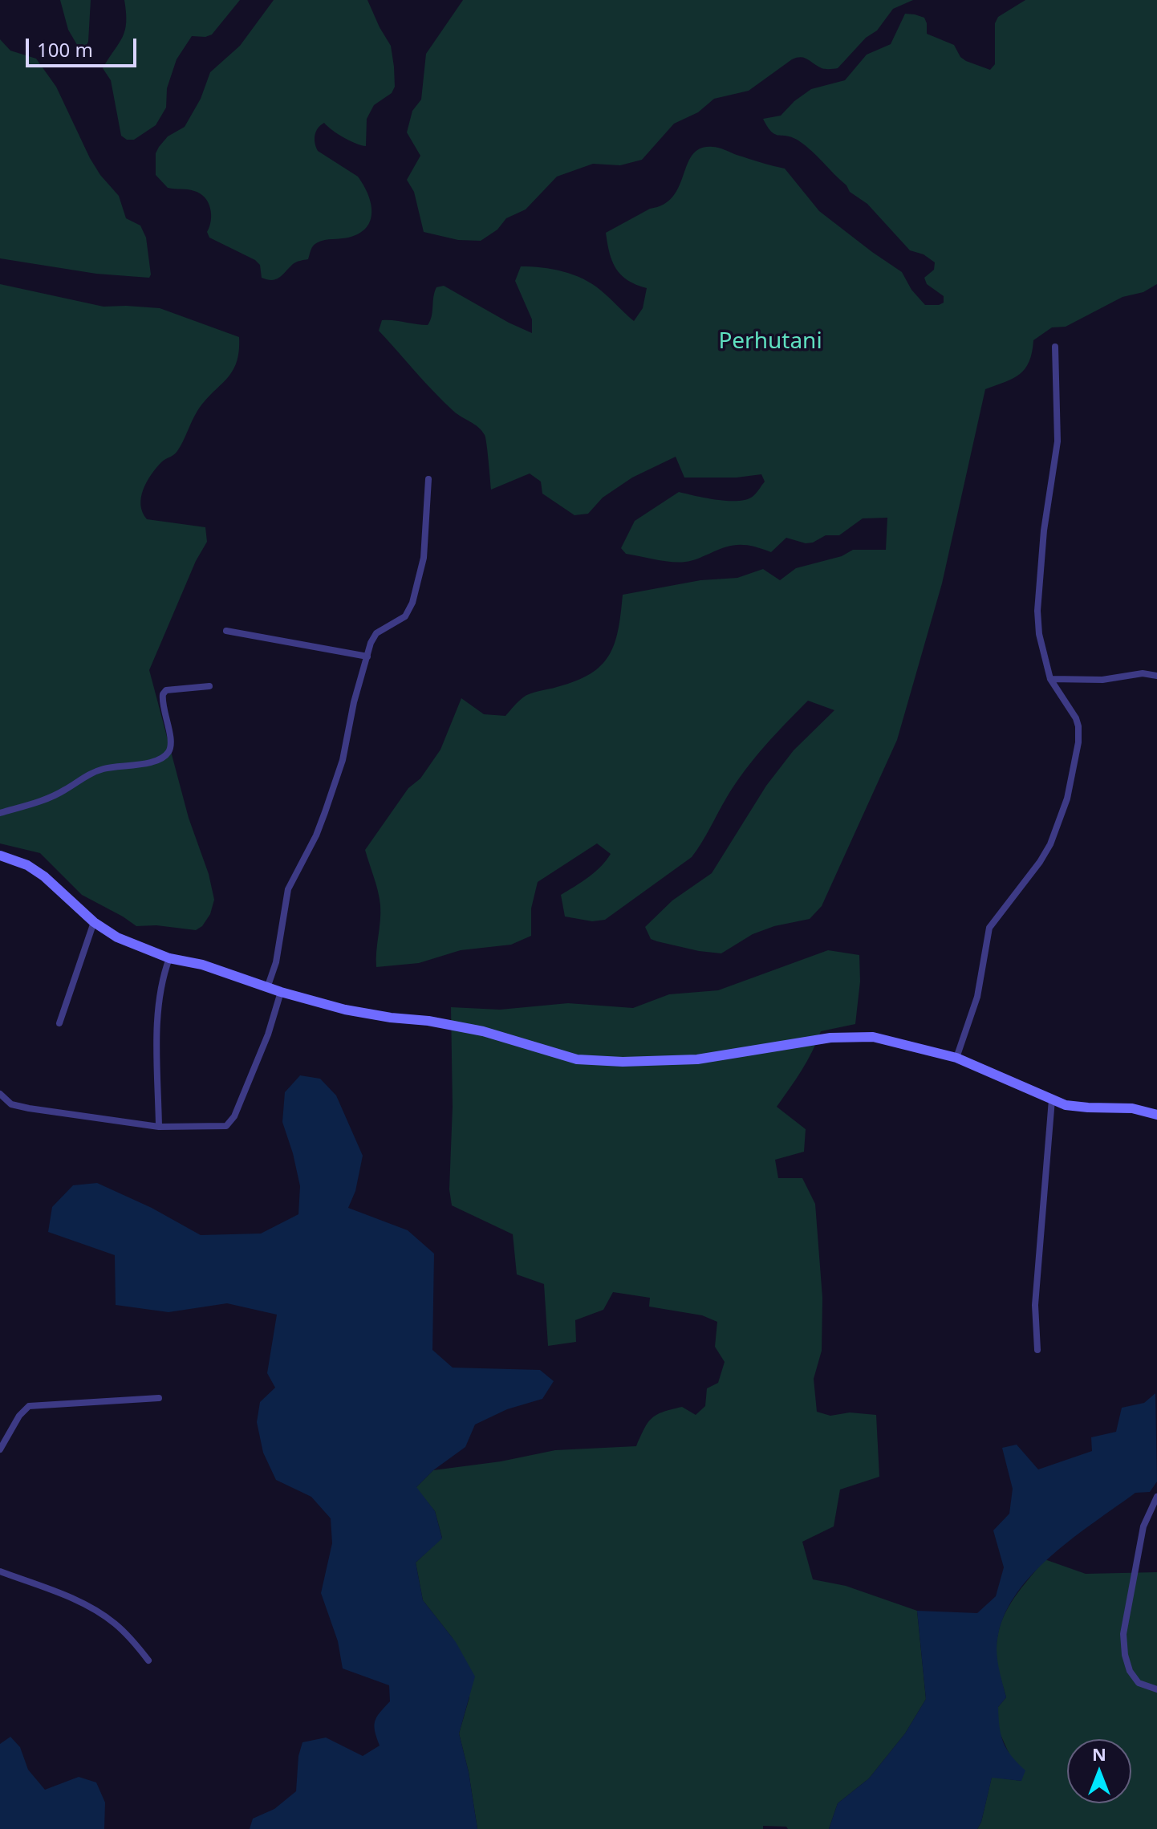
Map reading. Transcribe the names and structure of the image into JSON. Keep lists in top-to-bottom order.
{
  "parks": ["Perhutani"],
  "scale_bar": "100 m",
  "north": "top"
}
